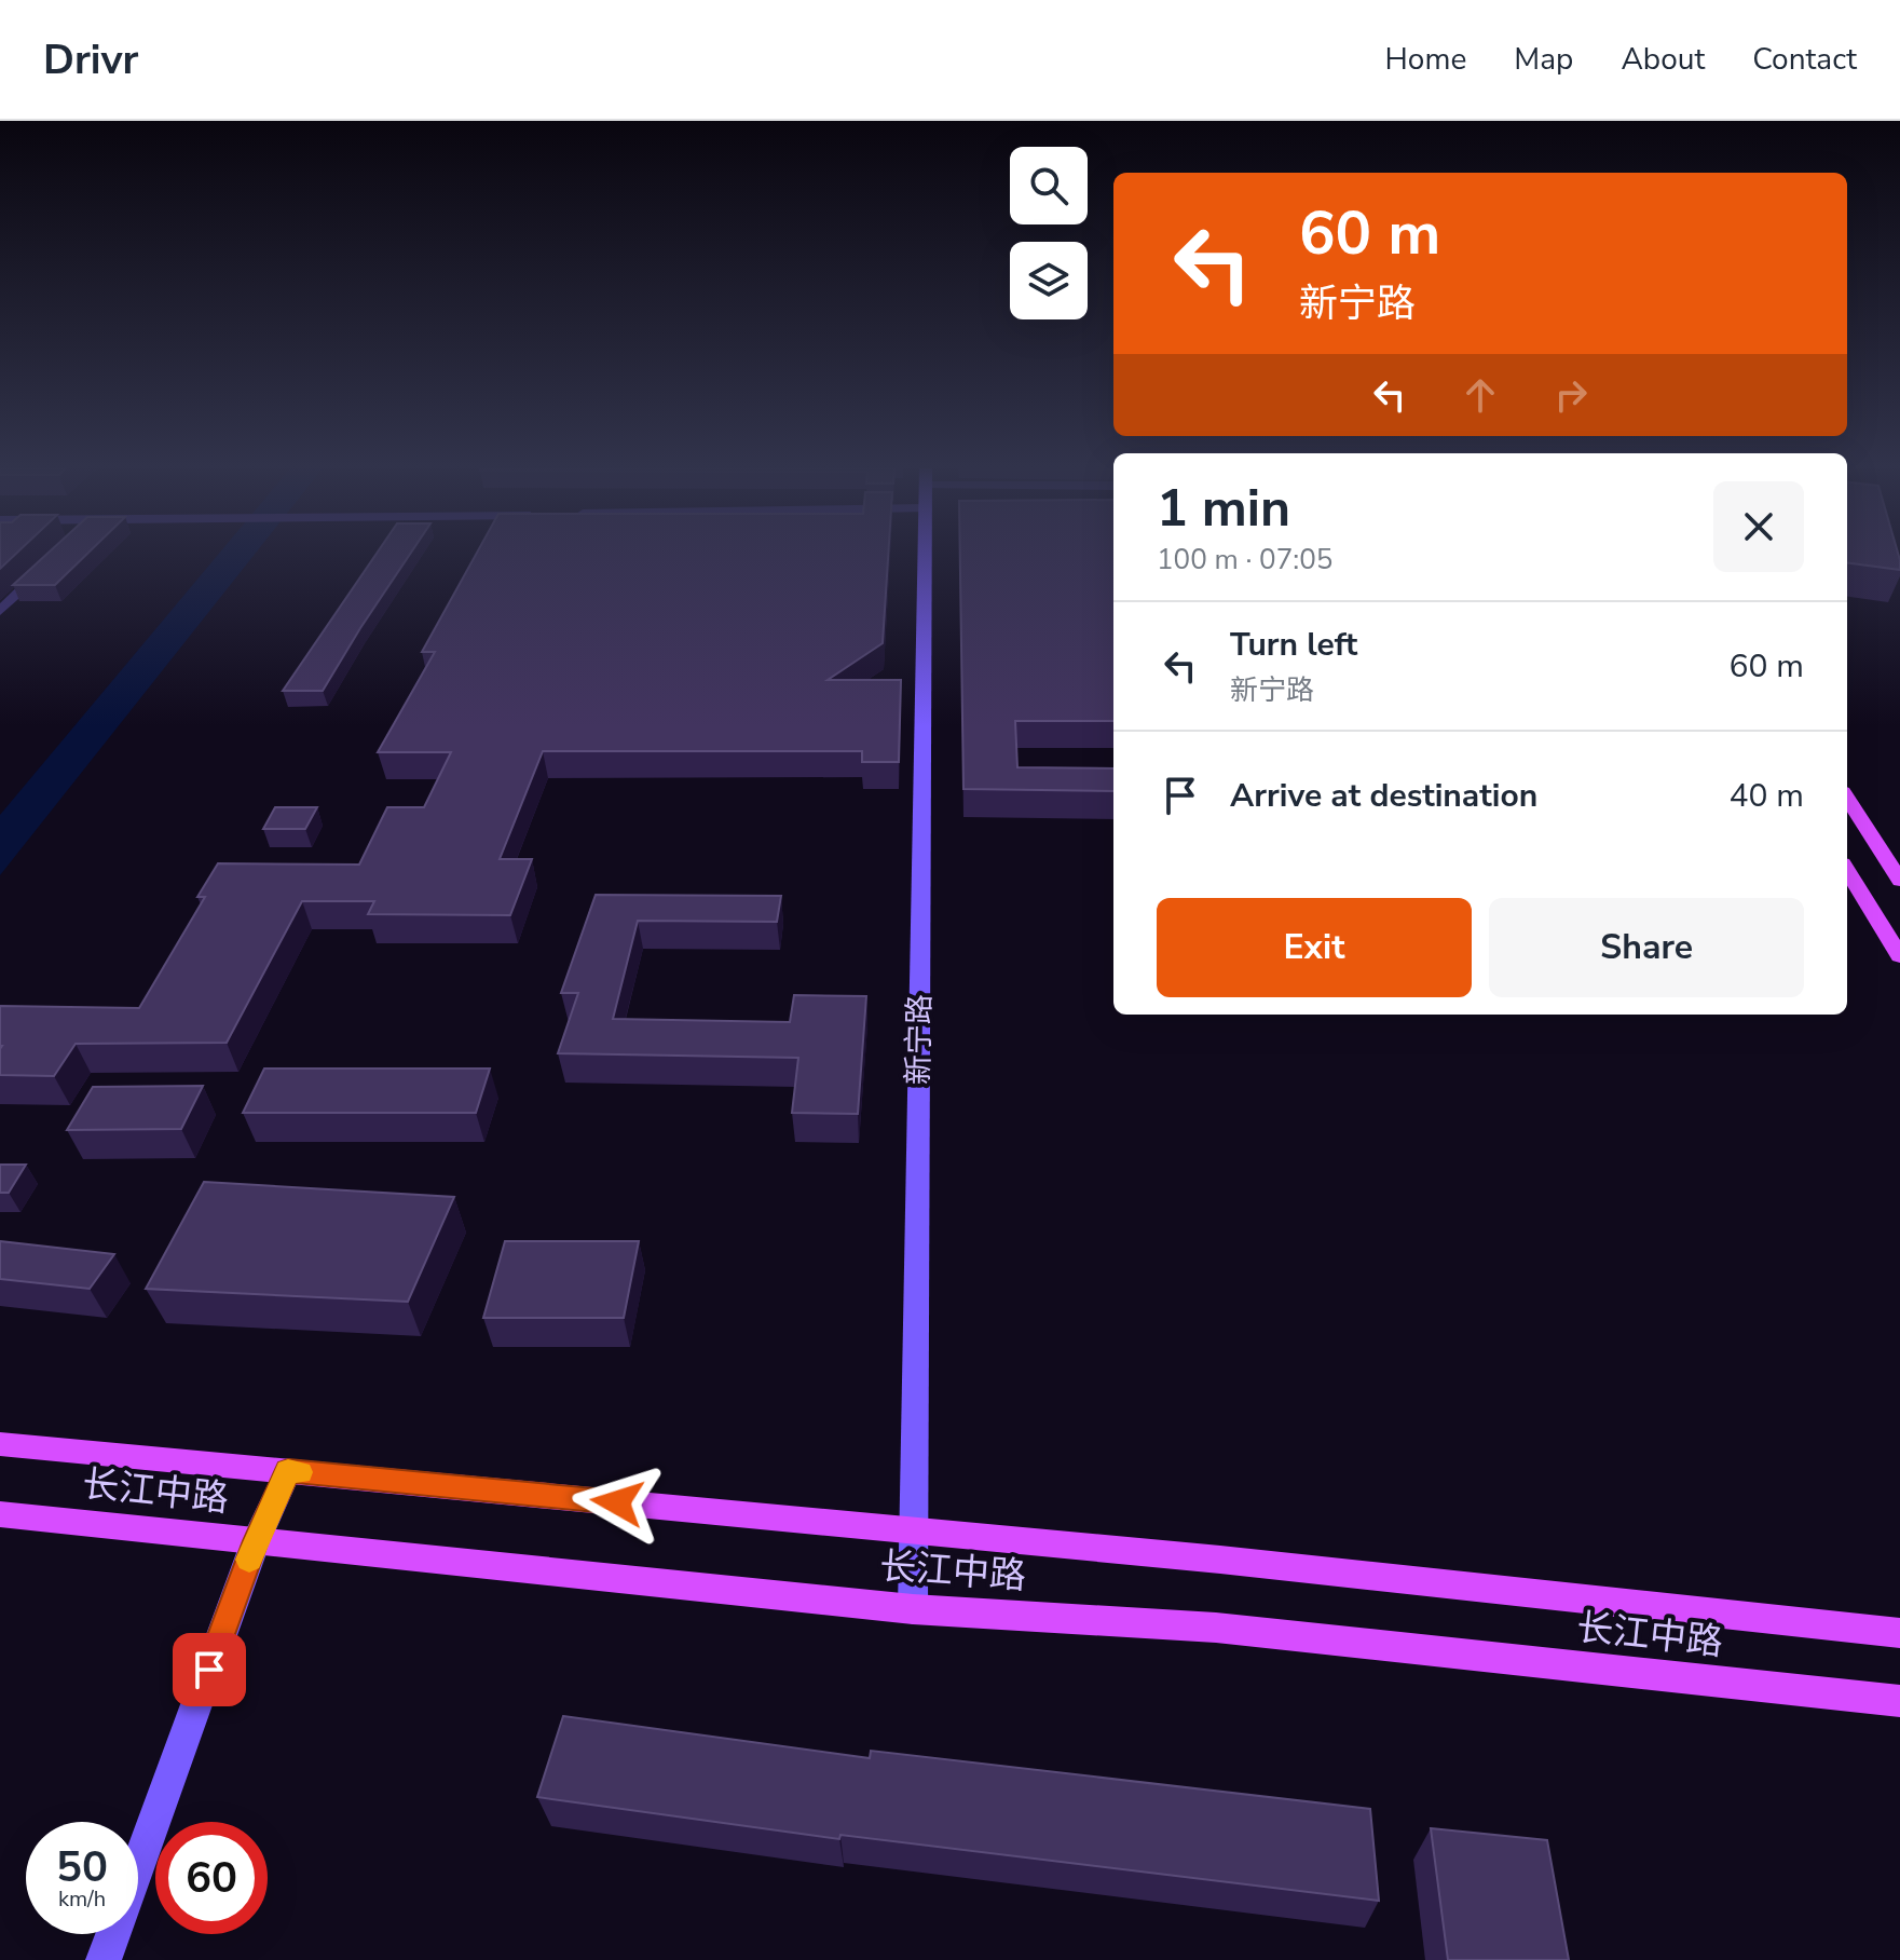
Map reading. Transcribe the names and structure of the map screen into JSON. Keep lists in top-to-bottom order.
{
  "streets": {
    "main road": ["长江中路"],
    "street": ["新宁路"]
  },
  "crossings": [
    ["新宁路", "长江中路"]
  ],
  "page": {
    "header": "Drivr",
    "nav": [
      "Home",
      "Map",
      "About",
      "Contact"
    ],
    "turn": ["60 m", "新宁路"],
    "heading": ["1 min", "100 m · 07:05"],
    "list": [
      {
        "name": "Turn left",
        "note": "新宁路",
        "value": "60 m"
      },
      {
        "name": "Arrive at destination",
        "value": "40 m"
      }
    ],
    "buttons": ["Exit", "Share"],
    "speed": "50 km/h",
    "limit": "60"
  }
}
